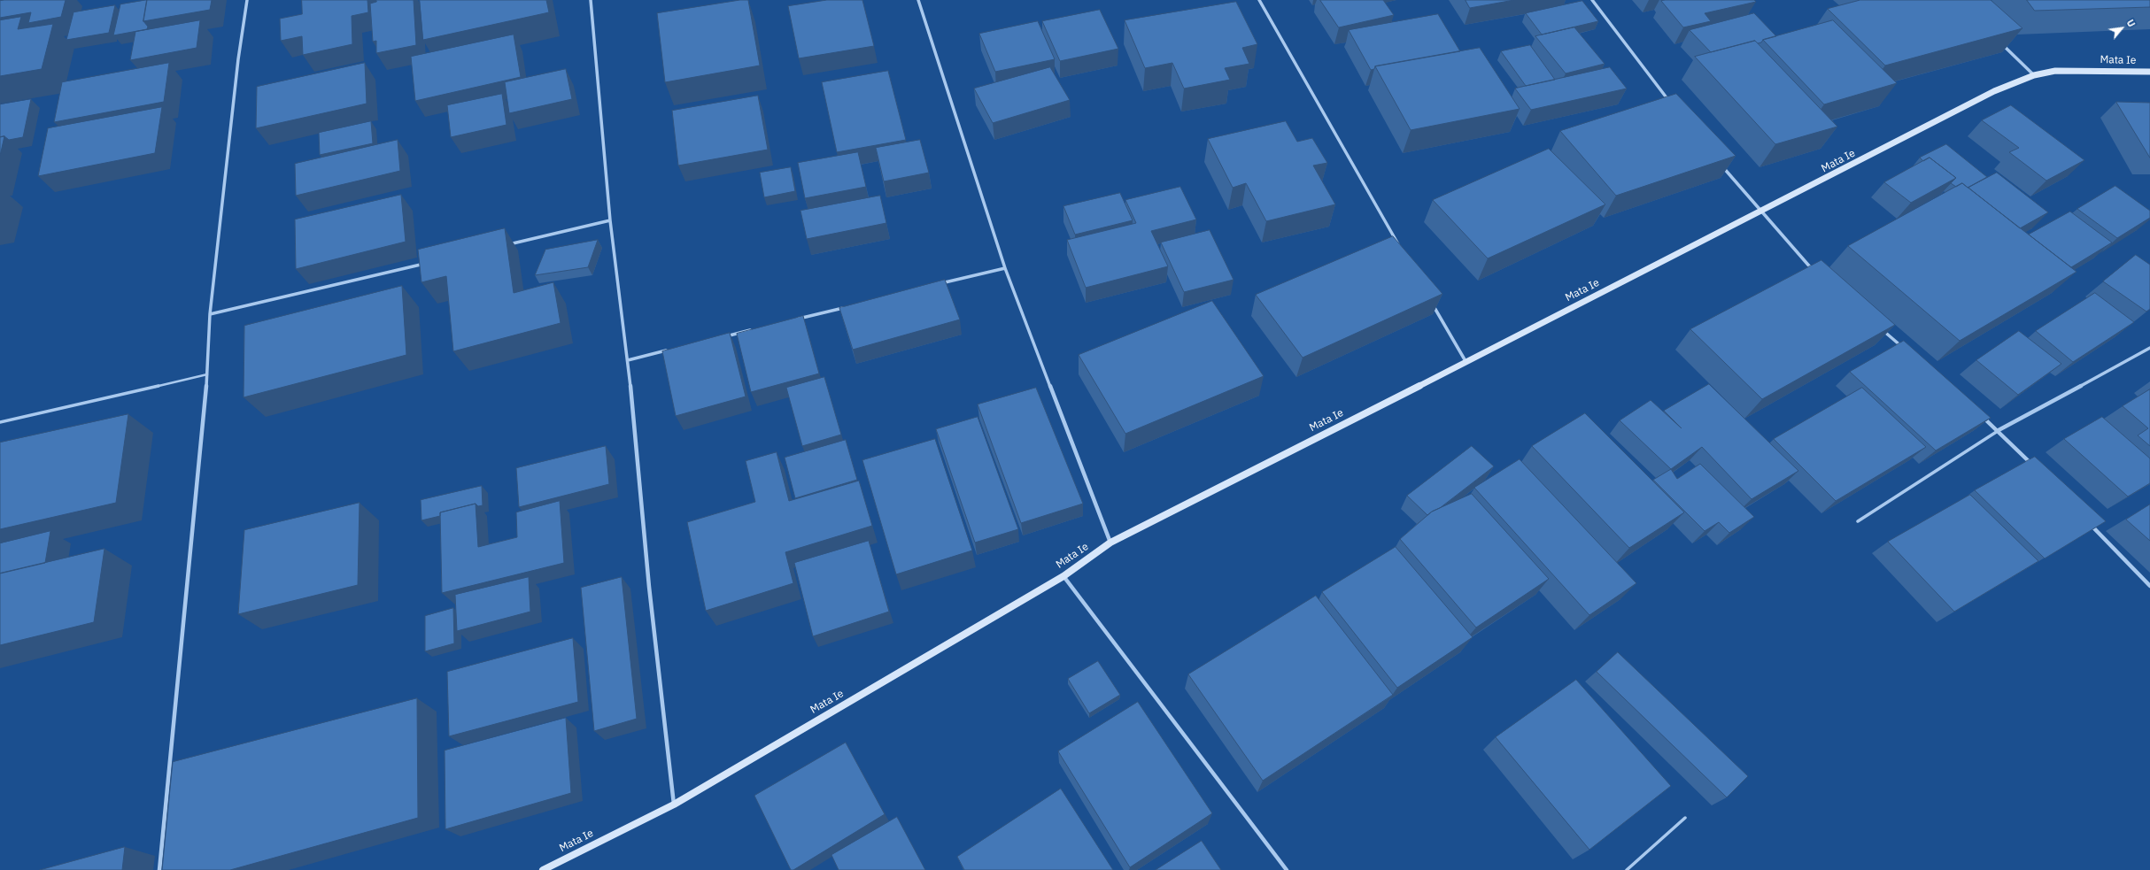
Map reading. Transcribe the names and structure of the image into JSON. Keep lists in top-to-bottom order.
{
  "streets": {
    "street": ["Mata Ie"]
  },
  "north": "top right"
}
